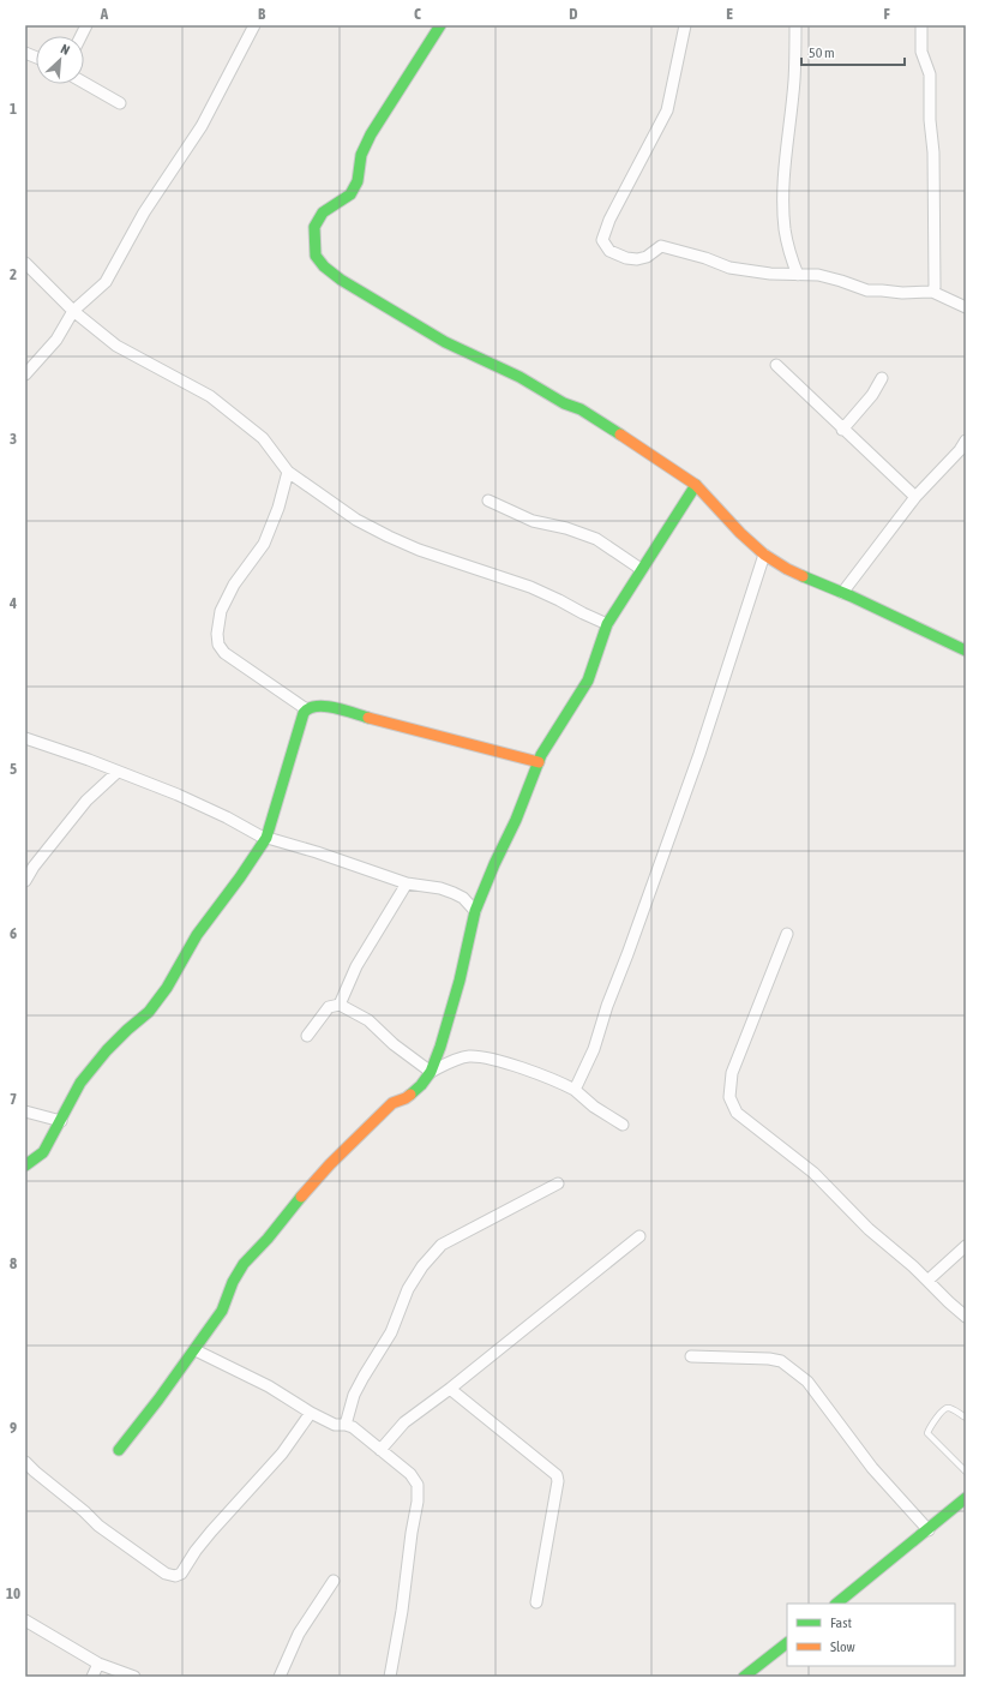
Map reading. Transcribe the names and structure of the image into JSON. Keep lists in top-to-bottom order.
{
  "legend": ["Fast", "Slow"],
  "scale_bar": "50 m",
  "north": "top right",
  "grid": {
    "columns": [
      "A",
      "B",
      "C",
      "D",
      "E",
      "F"
    ],
    "rows": [
      "1",
      "2",
      "3",
      "4",
      "5",
      "6",
      "7",
      "8",
      "9",
      "10"
    ]
  }
}
